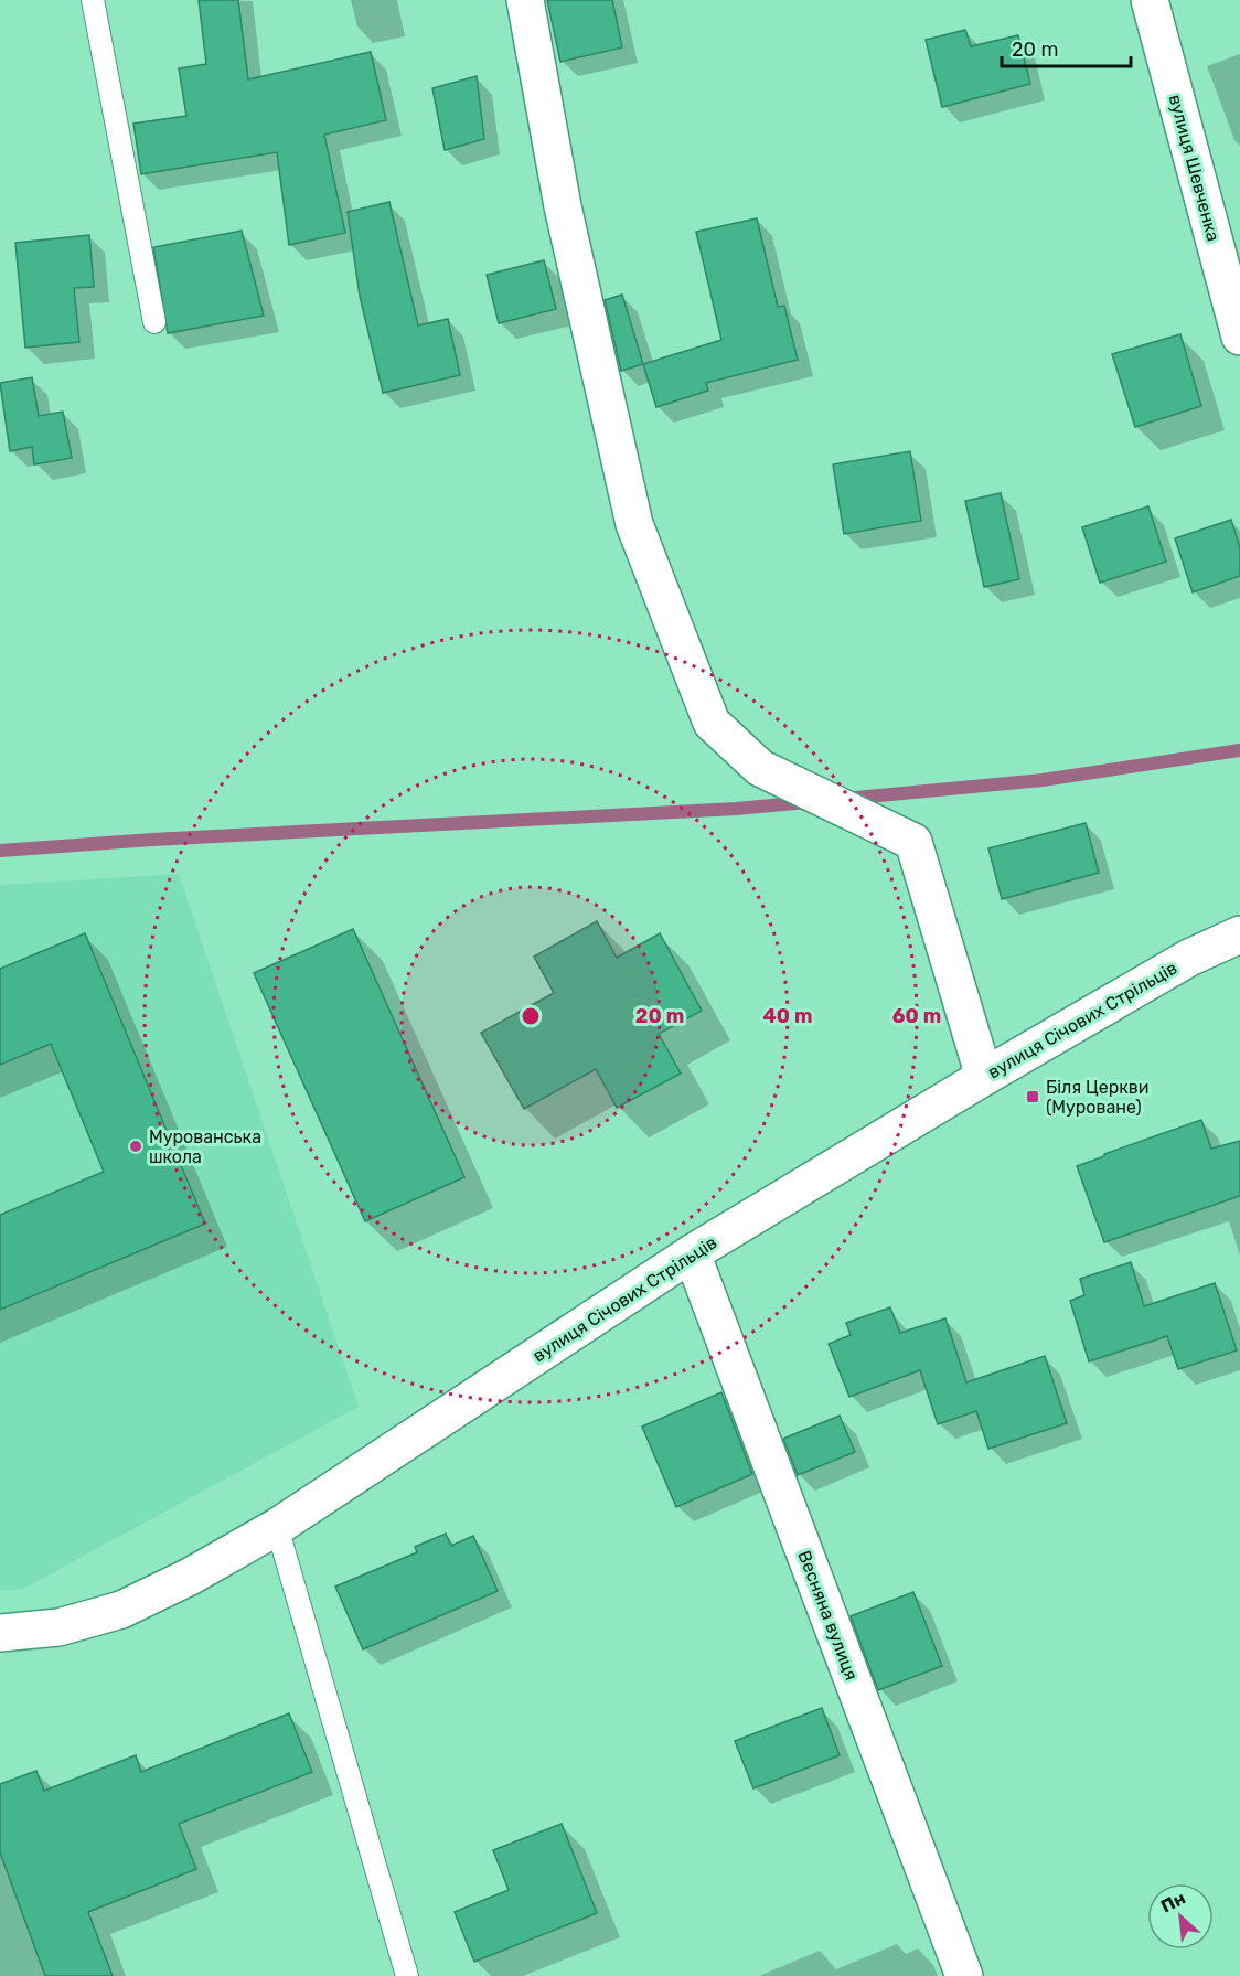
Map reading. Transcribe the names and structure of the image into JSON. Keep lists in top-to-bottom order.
{
  "streets": {
    "street": ["вулиця Шевченка", "вулиця Січових Стрільців", "Весняна вулиця"]
  },
  "crossings": [
    ["вулиця Січових Стрільців", "Весняна вулиця"]
  ],
  "places": {
    "transit": ["Біля Церкви (Муроване)"],
    "other": ["Мурованська школа"]
  },
  "scale_bar": "20 m",
  "north": "top left",
  "rings": ["20 m", "40 m", "60 m"]
}
